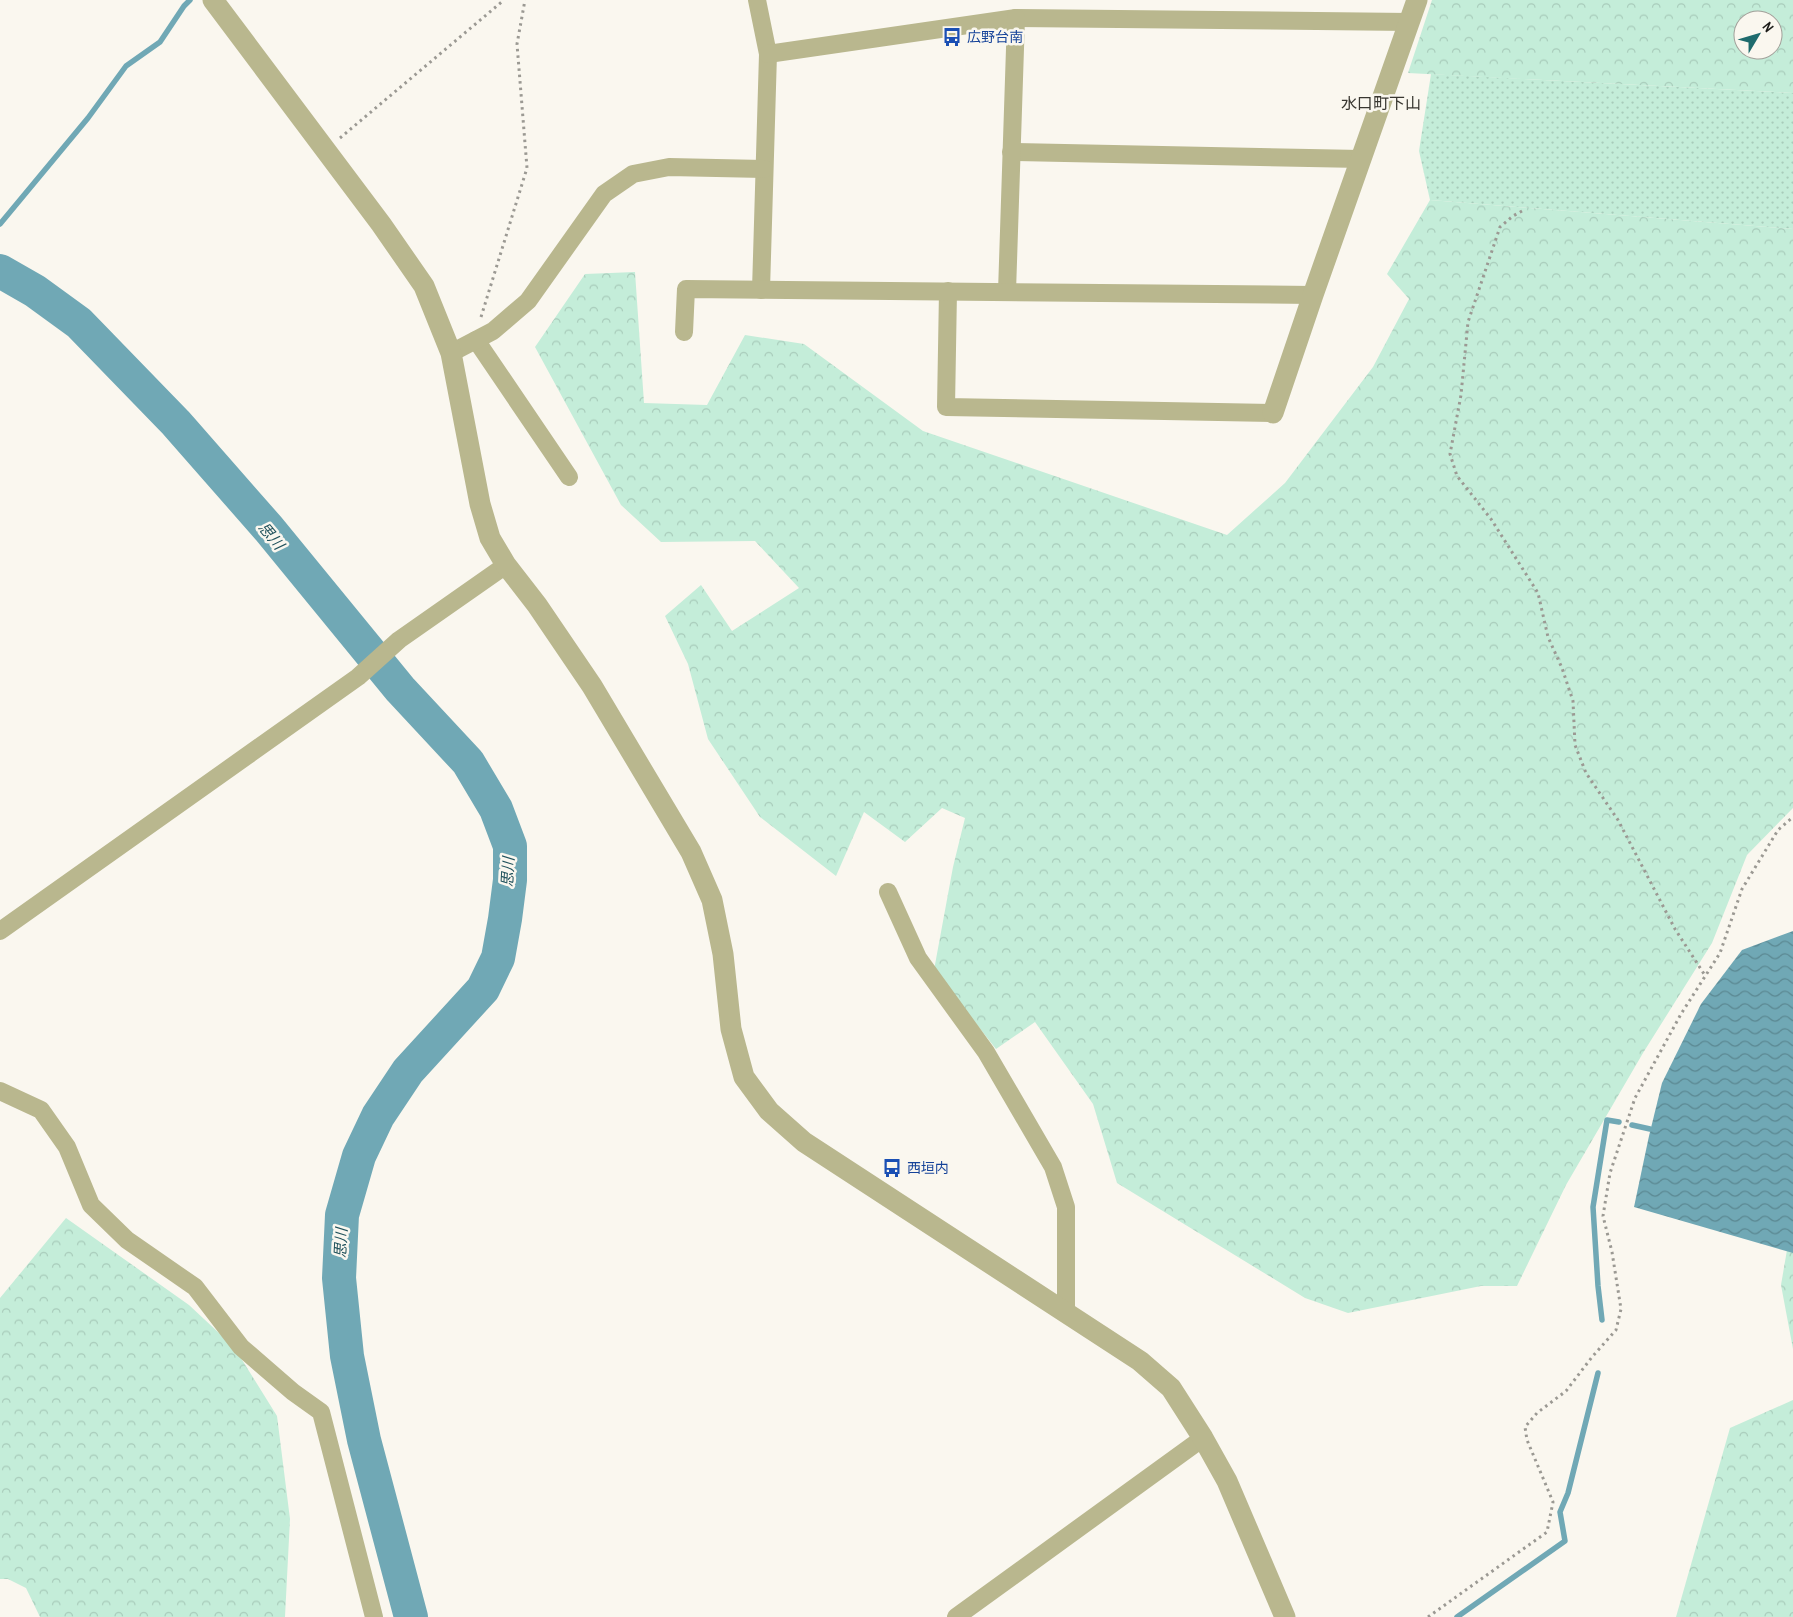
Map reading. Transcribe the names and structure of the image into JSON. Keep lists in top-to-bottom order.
{
  "districts": ["水口町下山"],
  "water": ["思川"],
  "places": {
    "bus stop": ["広野台南", "西垣内"]
  },
  "north": "top right"
}
